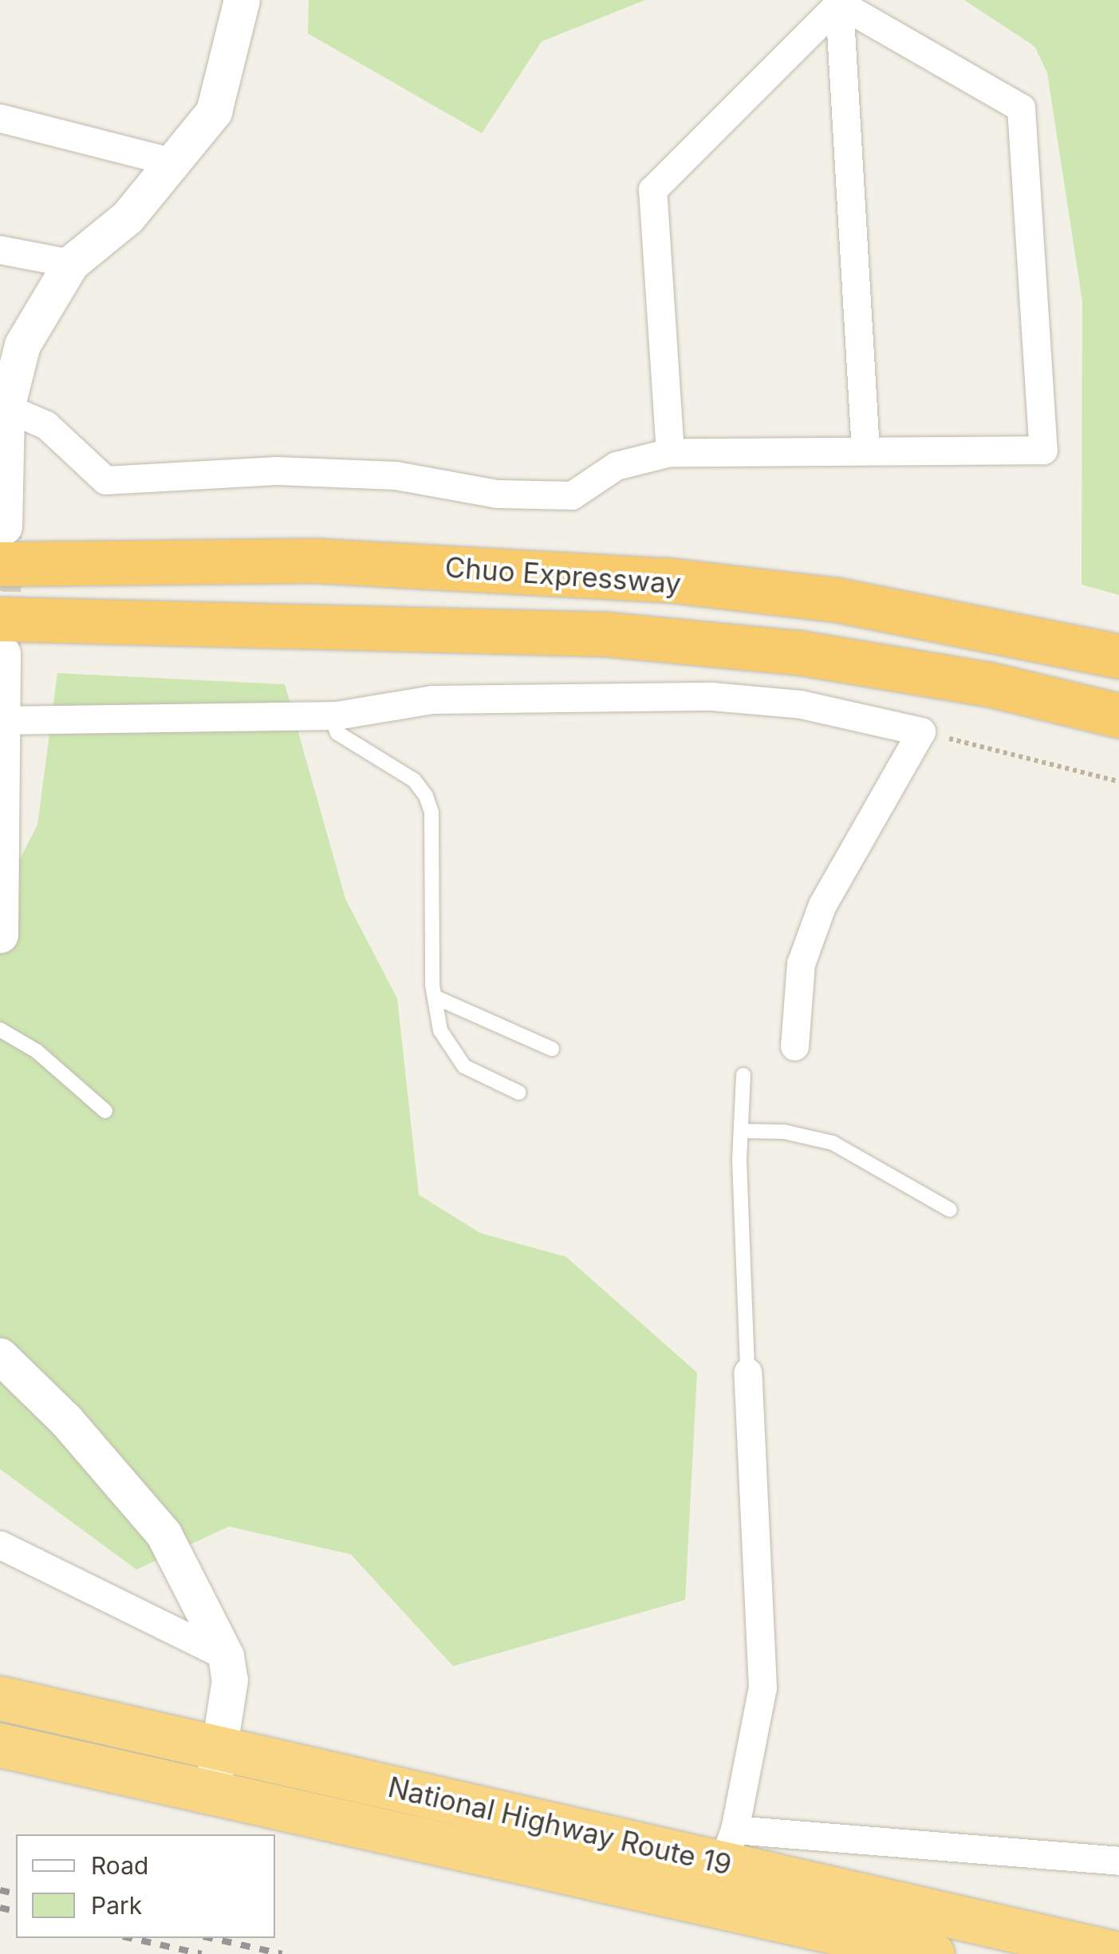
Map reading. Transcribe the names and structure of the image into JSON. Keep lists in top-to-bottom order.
{
  "streets": {
    "highway": ["Chuo Expressway", "National Highway Route 19"]
  },
  "legend": ["Road", "Park"]
}
